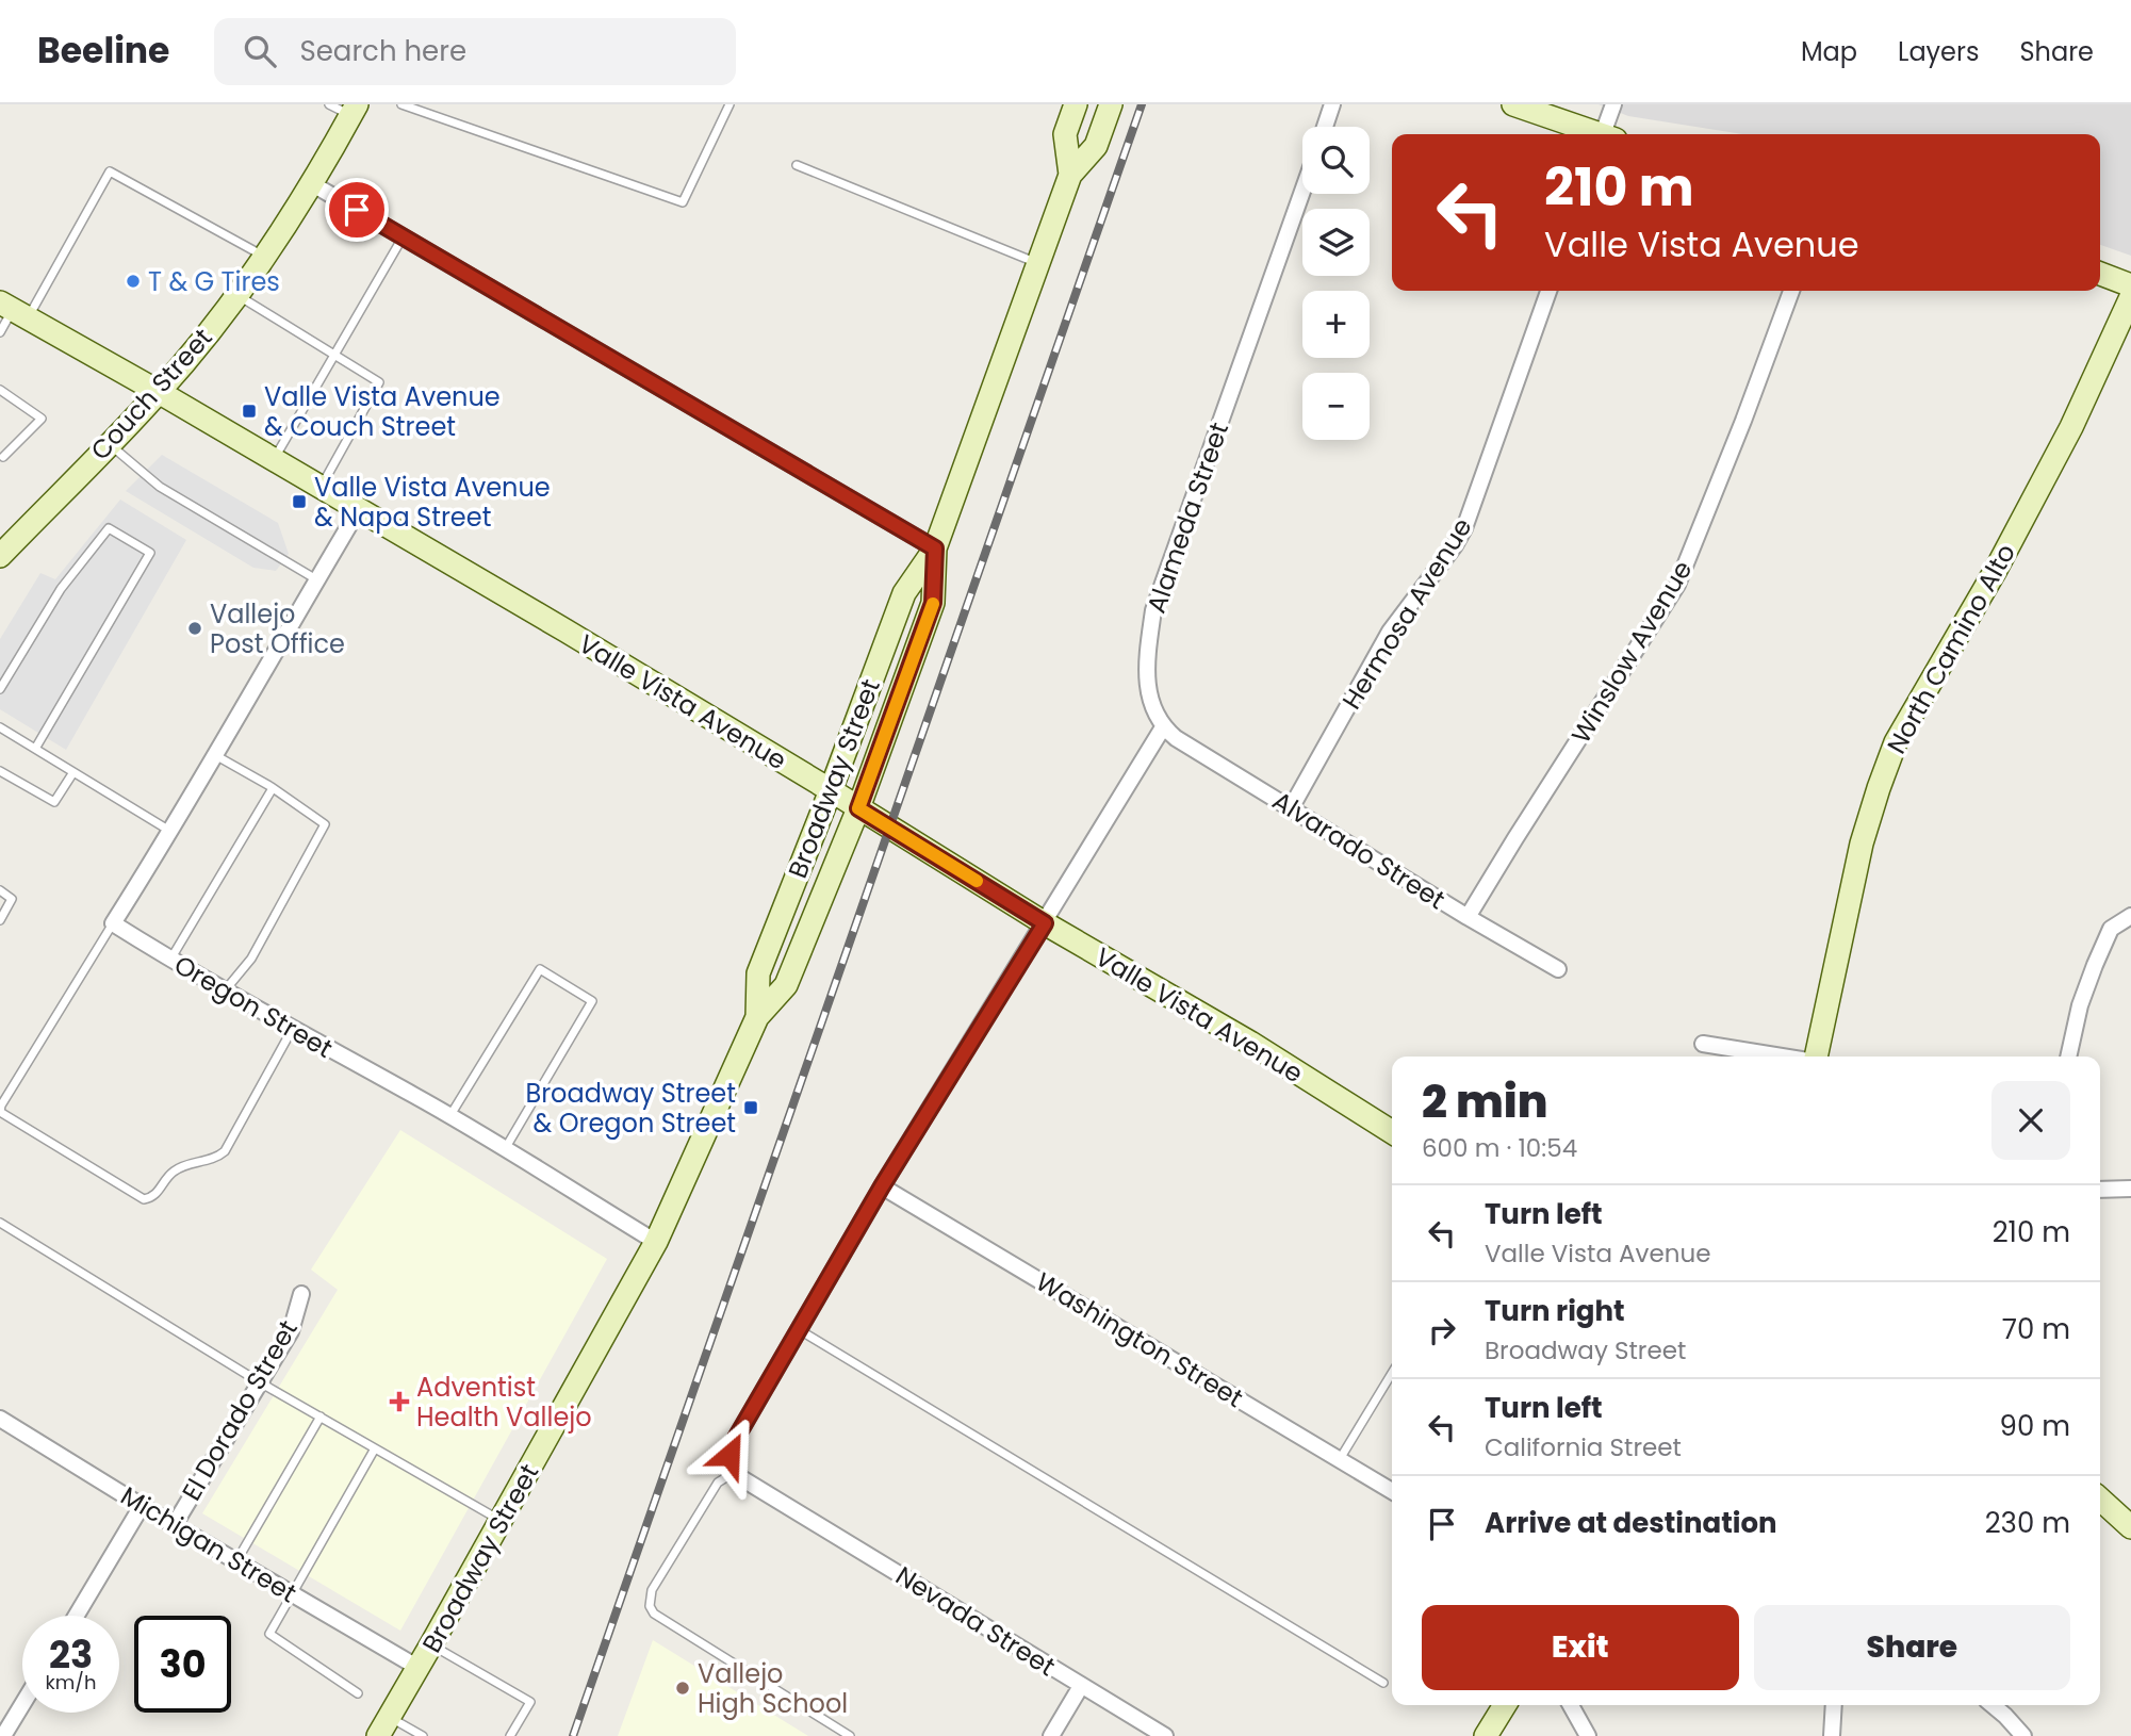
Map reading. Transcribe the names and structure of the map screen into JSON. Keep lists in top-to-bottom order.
{
  "streets": {
    "street": [
      "Couch Street",
      "Alameda Street",
      "Hermosa Avenue",
      "North Camino Alto",
      "Winslow Avenue",
      "Valle Vista Avenue",
      "Broadway Street",
      "Alvarado Street",
      "Oregon Street",
      "Washington Street",
      "El Dorado Street",
      "Michigan Street",
      "Nevada Street"
    ]
  },
  "crossings": [
    ["Couch Street", "Valle Vista Avenue"],
    ["Alameda Street", "Alvarado Street"],
    ["Hermosa Avenue", "Alvarado Street"],
    ["Winslow Avenue", "Alvarado Street"],
    ["Valle Vista Avenue", "Broadway Street"],
    ["Broadway Street", "Oregon Street"],
    ["Broadway Street", "Michigan Street"],
    ["El Dorado Street", "Michigan Street"]
  ],
  "places": {
    "other": ["T & G Tires", "Vallejo Post Office", "Vallejo High School"],
    "transit": ["Valle Vista Avenue & Couch Street", "Valle Vista Avenue & Napa Street", "Broadway Street & Oregon Street"],
    "health": ["Adventist Health Vallejo"]
  },
  "page": {
    "header": "Beeline",
    "search": "Search here",
    "nav": ["Map", "Layers", "Share"],
    "map_buttons": ["+", "−"],
    "turn": ["210 m", "Valle Vista Avenue"],
    "heading": ["2 min", "600 m · 10:54"],
    "list": [
      {
        "name": "Turn left",
        "note": "Valle Vista Avenue",
        "value": "210 m"
      },
      {
        "name": "Turn right",
        "note": "Broadway Street",
        "value": "70 m"
      },
      {
        "name": "Turn left",
        "note": "California Street",
        "value": "90 m"
      },
      {
        "name": "Arrive at destination",
        "value": "230 m"
      }
    ],
    "buttons": ["Exit", "Share"],
    "speed": "23 km/h",
    "limit": "30"
  }
}
